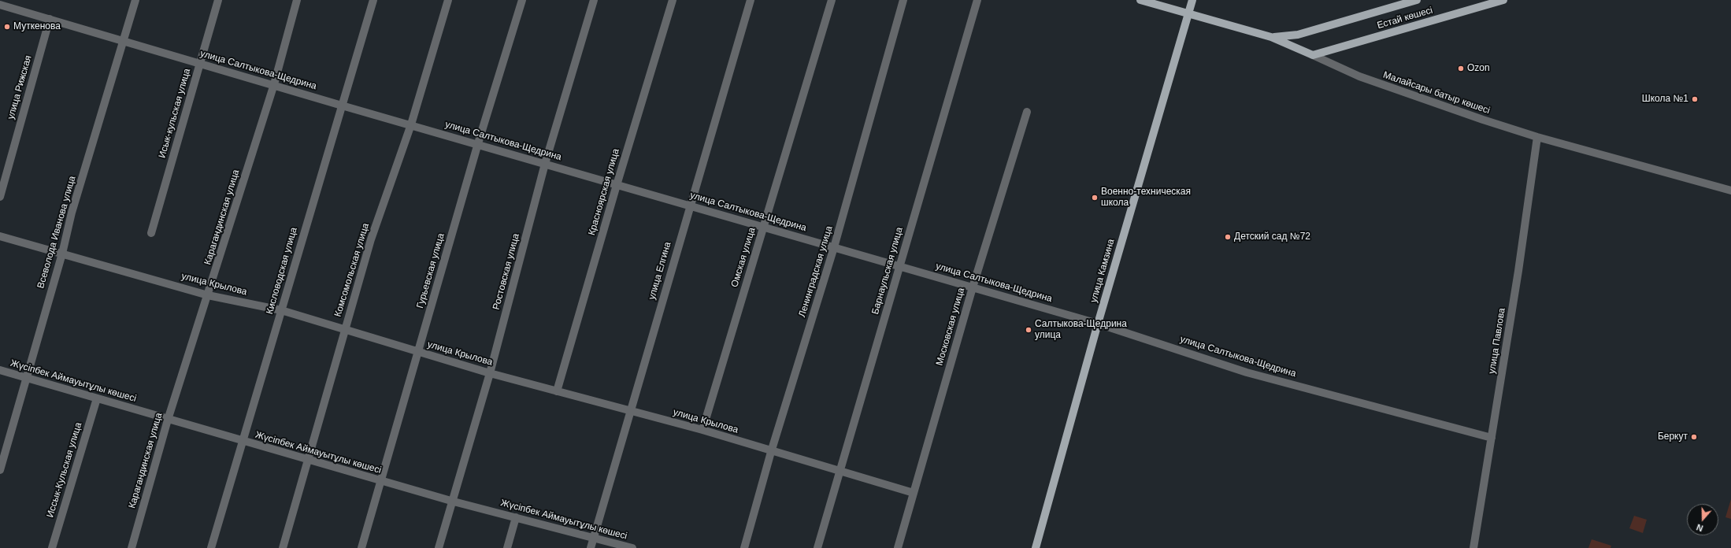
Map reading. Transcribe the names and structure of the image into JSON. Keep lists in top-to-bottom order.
{
  "streets": {
    "main road": ["Естай көшесі", "Малайсары батыр көшесі", "улица Камзина"],
    "street": [
      "улица Салтыкова-Щедрина",
      "улица Рижская",
      "Исык-кульская улица",
      "Красноярская улица",
      "Карагандинская улица",
      "Всеволода Иванова улица",
      "Омская улица",
      "Комсомольская улица",
      "Кисловодская улица",
      "Гурьевская улица",
      "улица Елгина",
      "Барнаульская улица",
      "Ростовская улица",
      "Ленинградская улица",
      "улица Крылова",
      "Московская улица",
      "улица Павлова",
      "Жүсіпбек Аймауытұлы көшесі",
      "Иссык-Кульская улица"
    ]
  },
  "crossings": [
    ["Естай көшесі", "Малайсары батыр көшесі"],
    ["улица Салтыкова-Щедрина", "улица Рижская"],
    ["улица Салтыкова-Щедрина", "Исык-кульская улица"],
    ["улица Салтыкова-Щедрина", "Красноярская улица"],
    ["улица Салтыкова-Щедрина", "Карагандинская улица"],
    ["улица Салтыкова-Щедрина", "Всеволода Иванова улица"],
    ["улица Салтыкова-Щедрина", "Омская улица"],
    ["улица Салтыкова-Щедрина", "Комсомольская улица"],
    ["улица Салтыкова-Щедрина", "Кисловодская улица"],
    ["улица Салтыкова-Щедрина", "Гурьевская улица"],
    ["улица Салтыкова-Щедрина", "улица Елгина"],
    ["улица Салтыкова-Щедрина", "Барнаульская улица"],
    ["улица Салтыкова-Щедрина", "улица Камзина"],
    ["улица Салтыкова-Щедрина", "Ростовская улица"],
    ["улица Салтыкова-Щедрина", "Ленинградская улица"],
    ["улица Салтыкова-Щедрина", "Московская улица"],
    ["улица Салтыкова-Щедрина", "улица Павлова"],
    ["Малайсары батыр көшесі", "улица Камзина"],
    ["Малайсары батыр көшесі", "улица Павлова"],
    ["Красноярская улица", "улица Крылова"],
    ["Карагандинская улица", "улица Крылова"],
    ["Карагандинская улица", "Жүсіпбек Аймауытұлы көшесі"],
    ["Всеволода Иванова улица", "улица Крылова"],
    ["Всеволода Иванова улица", "Жүсіпбек Аймауытұлы көшесі"],
    ["Омская улица", "улица Крылова"],
    ["Комсомольская улица", "улица Крылова"],
    ["Комсомольская улица", "Жүсіпбек Аймауытұлы көшесі"],
    ["Кисловодская улица", "улица Крылова"],
    ["Кисловодская улица", "Жүсіпбек Аймауытұлы көшесі"],
    ["Гурьевская улица", "улица Крылова"],
    ["Гурьевская улица", "Жүсіпбек Аймауытұлы көшесі"],
    ["улица Елгина", "улица Крылова"],
    ["улица Елгина", "Жүсіпбек Аймауытұлы көшесі"],
    ["Барнаульская улица", "улица Крылова"],
    ["Ростовская улица", "улица Крылова"],
    ["Ростовская улица", "Жүсіпбек Аймауытұлы көшесі"],
    ["Ленинградская улица", "улица Крылова"],
    ["улица Крылова", "Московская улица"],
    ["Жүсіпбек Аймауытұлы көшесі", "Иссык-Кульская улица"]
  ],
  "places": [
    "Муткенова",
    "Ozon",
    "Школа №1",
    "Военно-техническая школа",
    "Детский сад №72",
    "Салтыкова-Щедрина улица",
    "Беркут"
  ],
  "north": "bottom"
}
